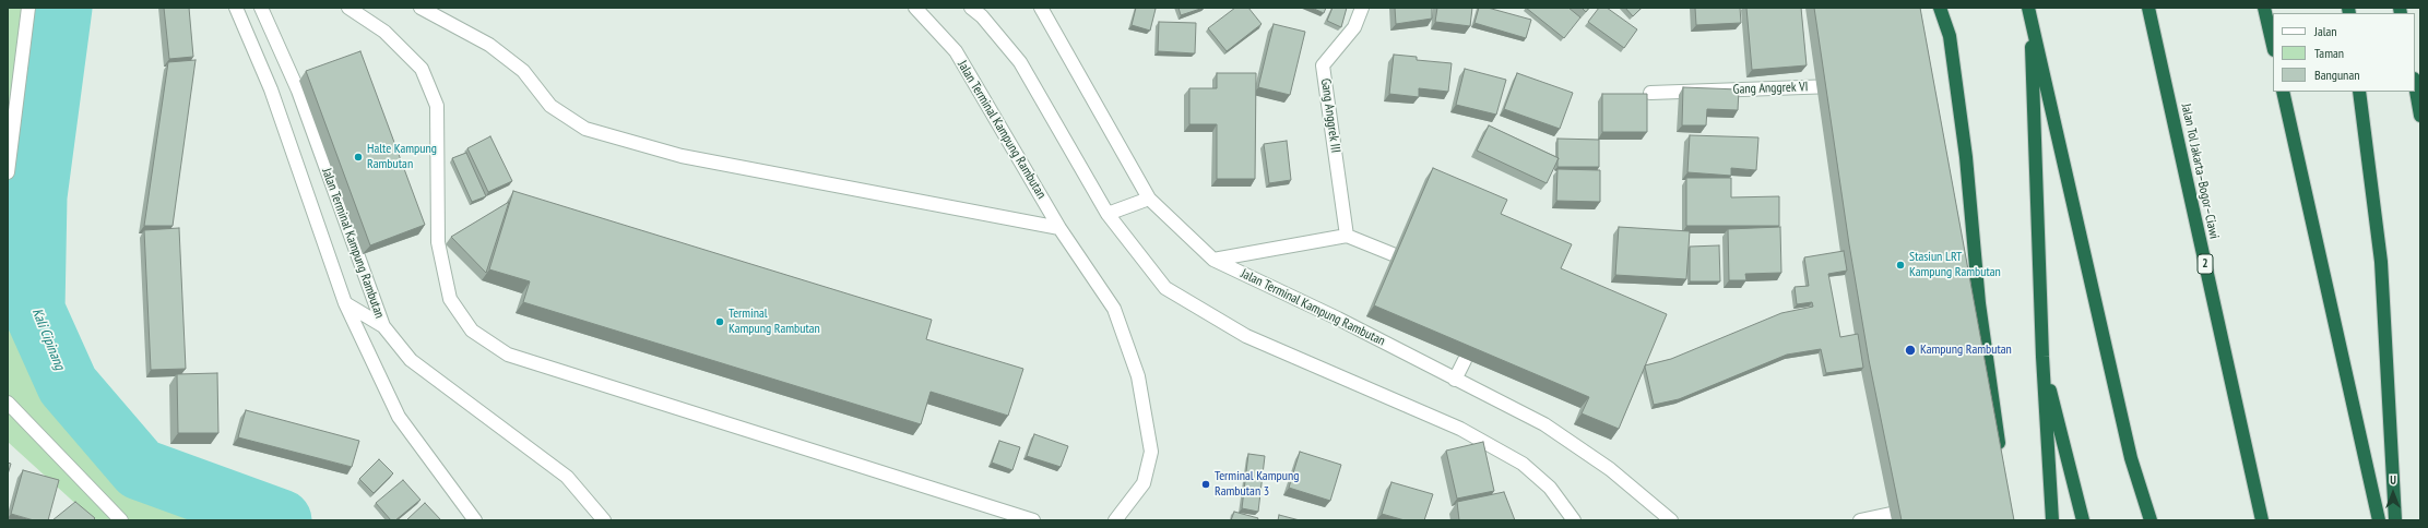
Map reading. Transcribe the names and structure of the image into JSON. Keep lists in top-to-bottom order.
{
  "streets": {
    "highway": ["Jalan Tol Jakarta–Bogor–Ciawi", "2"],
    "street": ["Gang Anggrek VI", "Gang Anggrek III", "Jalan Terminal Kampung Rambutan"]
  },
  "water": ["Kali Cipinang"],
  "places": [
    "Halte Kampung Rambutan",
    "Stasiun LRT Kampung Rambutan",
    "Terminal Kampung Rambutan",
    "Kampung Rambutan",
    "Terminal Kampung Rambutan 3"
  ],
  "legend": ["Jalan", "Taman", "Bangunan"],
  "north": "top"
}
